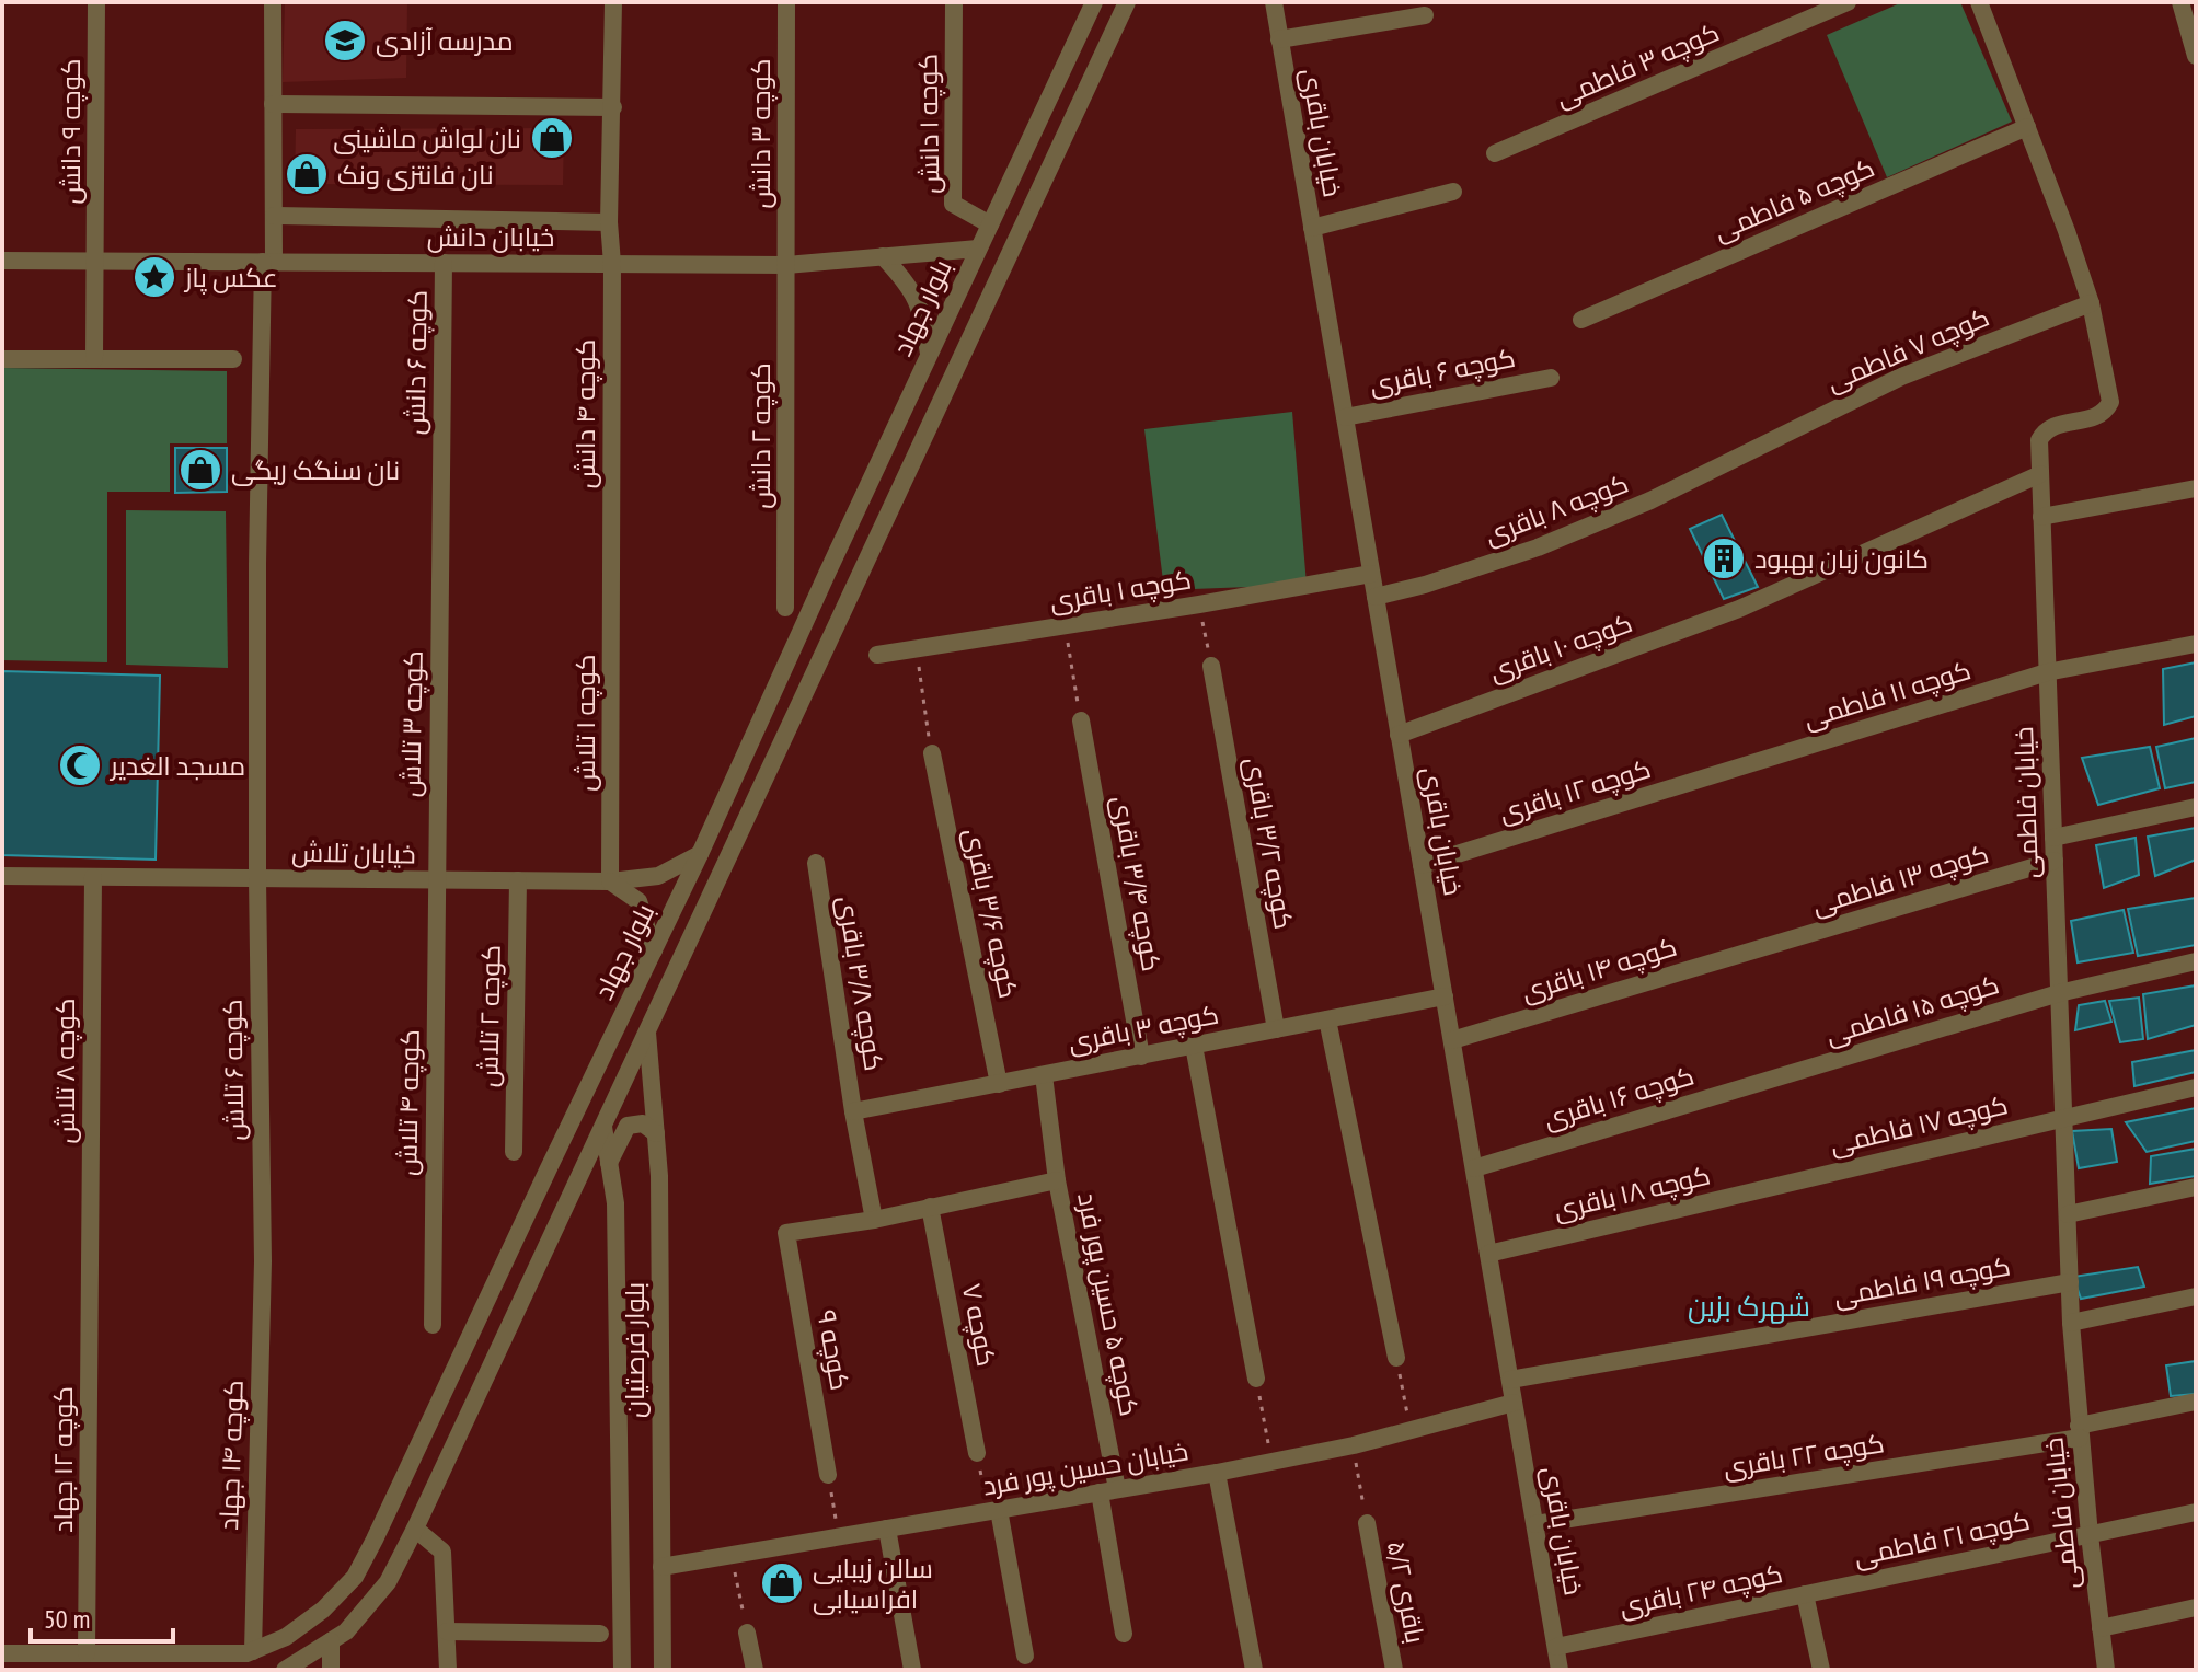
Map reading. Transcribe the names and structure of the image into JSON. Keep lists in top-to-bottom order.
{
  "streets": {
    "street": [
      "کوچه ۳ فاطمی",
      "کوچه ۱ دانش",
      "کوچه ۹ دانش",
      "خیابان باقری",
      "کوچه ۳ دانش",
      "کوچه ۵ فاطمی",
      "خیابان دانش",
      "بلوار جهاد",
      "کوچه ۷ فاطمی",
      "کوچه ۶ دانش",
      "کوچه ۶ باقری",
      "کوچه ۴ دانش",
      "کوچه ۲ دانش",
      "کوچه ۸ باقری",
      "کوچه ۱ باقری",
      "کوچه ۱۰ باقری",
      "کوچه ۱۱ فاطمی",
      "کوچه ۱ تلاش",
      "کوچه ۳ تلاش",
      "کوچه ۱۲ باقری",
      "خیابان فاطمی",
      "کوچه ۳/۲ باقری",
      "خیابان تلاش",
      "کوچه ۱۳ فاطمی",
      "کوچه ۳/۴ باقری",
      "کوچه ۳/۶ باقری",
      "کوچه ۱۴ باقری",
      "کوچه ۳/۸ باقری",
      "کوچه ۱۵ فاطمی",
      "کوچه ۲ تلاش",
      "کوچه ۳ باقری",
      "کوچه ۶ تلاش",
      "کوچه ۸ تلاش",
      "کوچه ۱۶ باقری",
      "کوچه ۴ تلاش",
      "کوچه ۱۷ فاطمی",
      "کوچه ۱۸ باقری",
      "کوچه ۱۹ فاطمی",
      "کوچه ۵ حسین پور فرد",
      "کوچه ۷",
      "بلوار فرصتیان",
      "کوچه ۹",
      "کوچه ۱۴ جهاد",
      "کوچه ۲۲ باقری",
      "کوچه ۱۲ جهاد",
      "خیابان حسین پور فرد",
      "کوچه ۲۱ فاطمی",
      "کوچه ۲۴ باقری",
      "باقری ۵/۲"
    ]
  },
  "crossings": [
    ["کوچه ۱ دانش", "بلوار جهاد"],
    ["کوچه ۹ دانش", "خیابان دانش"],
    ["خیابان باقری", "کوچه ۶ باقری"],
    ["خیابان باقری", "کوچه ۸ باقری"],
    ["خیابان باقری", "کوچه ۱ باقری"],
    ["خیابان باقری", "کوچه ۱۰ باقری"],
    ["خیابان باقری", "کوچه ۱۲ باقری"],
    ["خیابان باقری", "کوچه ۱۴ باقری"],
    ["خیابان باقری", "کوچه ۳ باقری"],
    ["خیابان باقری", "کوچه ۱۶ باقری"],
    ["خیابان باقری", "کوچه ۱۸ باقری"],
    ["خیابان باقری", "کوچه ۱۹ فاطمی"],
    ["خیابان باقری", "کوچه ۲۲ باقری"],
    ["خیابان باقری", "خیابان حسین پور فرد"],
    ["خیابان باقری", "کوچه ۲۴ باقری"],
    ["کوچه ۳ دانش", "خیابان دانش"],
    ["کوچه ۳ دانش", "کوچه ۲ دانش"],
    ["کوچه ۵ فاطمی", "خیابان فاطمی"],
    ["خیابان دانش", "بلوار جهاد"],
    ["خیابان دانش", "کوچه ۶ دانش"],
    ["خیابان دانش", "کوچه ۴ دانش"],
    ["خیابان دانش", "کوچه ۲ دانش"],
    ["خیابان دانش", "کوچه ۶ تلاش"],
    ["بلوار جهاد", "خیابان تلاش"],
    ["بلوار جهاد", "بلوار فرصتیان"],
    ["بلوار جهاد", "کوچه ۱۴ جهاد"],
    ["بلوار جهاد", "کوچه ۱۲ جهاد"],
    ["کوچه ۷ فاطمی", "کوچه ۸ باقری"],
    ["کوچه ۷ فاطمی", "خیابان فاطمی"],
    ["کوچه ۶ دانش", "کوچه ۳ تلاش"],
    ["کوچه ۴ دانش", "کوچه ۱ تلاش"],
    ["کوچه ۱۰ باقری", "خیابان فاطمی"],
    ["کوچه ۱۱ فاطمی", "کوچه ۱۲ باقری"],
    ["کوچه ۱۱ فاطمی", "خیابان فاطمی"],
    ["کوچه ۱ تلاش", "خیابان تلاش"],
    ["کوچه ۳ تلاش", "خیابان تلاش"],
    ["کوچه ۳ تلاش", "کوچه ۴ تلاش"],
    ["خیابان فاطمی", "کوچه ۱۳ فاطمی"],
    ["خیابان فاطمی", "کوچه ۱۵ فاطمی"],
    ["خیابان فاطمی", "کوچه ۱۷ فاطمی"],
    ["خیابان فاطمی", "کوچه ۱۹ فاطمی"],
    ["خیابان فاطمی", "کوچه ۲۲ باقری"],
    ["خیابان فاطمی", "کوچه ۲۱ فاطمی"],
    ["کوچه ۳/۲ باقری", "کوچه ۳ باقری"],
    ["خیابان تلاش", "کوچه ۲ تلاش"],
    ["خیابان تلاش", "کوچه ۶ تلاش"],
    ["خیابان تلاش", "کوچه ۸ تلاش"],
    ["خیابان تلاش", "کوچه ۴ تلاش"],
    ["کوچه ۱۳ فاطمی", "کوچه ۱۴ باقری"],
    ["کوچه ۳/۴ باقری", "کوچه ۳ باقری"],
    ["کوچه ۳/۶ باقری", "کوچه ۳ باقری"],
    ["کوچه ۳/۸ باقری", "کوچه ۳ باقری"],
    ["کوچه ۳/۸ باقری", "کوچه ۹"],
    ["کوچه ۱۵ فاطمی", "کوچه ۱۶ باقری"],
    ["کوچه ۳ باقری", "کوچه ۵ حسین پور فرد"],
    ["کوچه ۶ تلاش", "کوچه ۱۴ جهاد"],
    ["کوچه ۸ تلاش", "کوچه ۱۲ جهاد"],
    ["کوچه ۱۷ فاطمی", "کوچه ۱۸ باقری"],
    ["کوچه ۵ حسین پور فرد", "خیابان حسین پور فرد"],
    ["بلوار فرصتیان", "خیابان حسین پور فرد"],
    ["کوچه ۲۱ فاطمی", "کوچه ۲۴ باقری"]
  ],
  "districts": ["شهرک بزین"],
  "places": {
    "school or university": ["مدرسه آزادی"],
    "shop": [
      "نان لواش ماشينى",
      "نان فانتزى ونک",
      "نان سنگک ریگی",
      "سالن زیبایی افراسیابی"
    ],
    "place": ["عکس پاز"],
    "building": ["کانون زبان بهبود"],
    "mosque": ["مسجد الغدیر"]
  },
  "scale_bar": "50 m"
}
